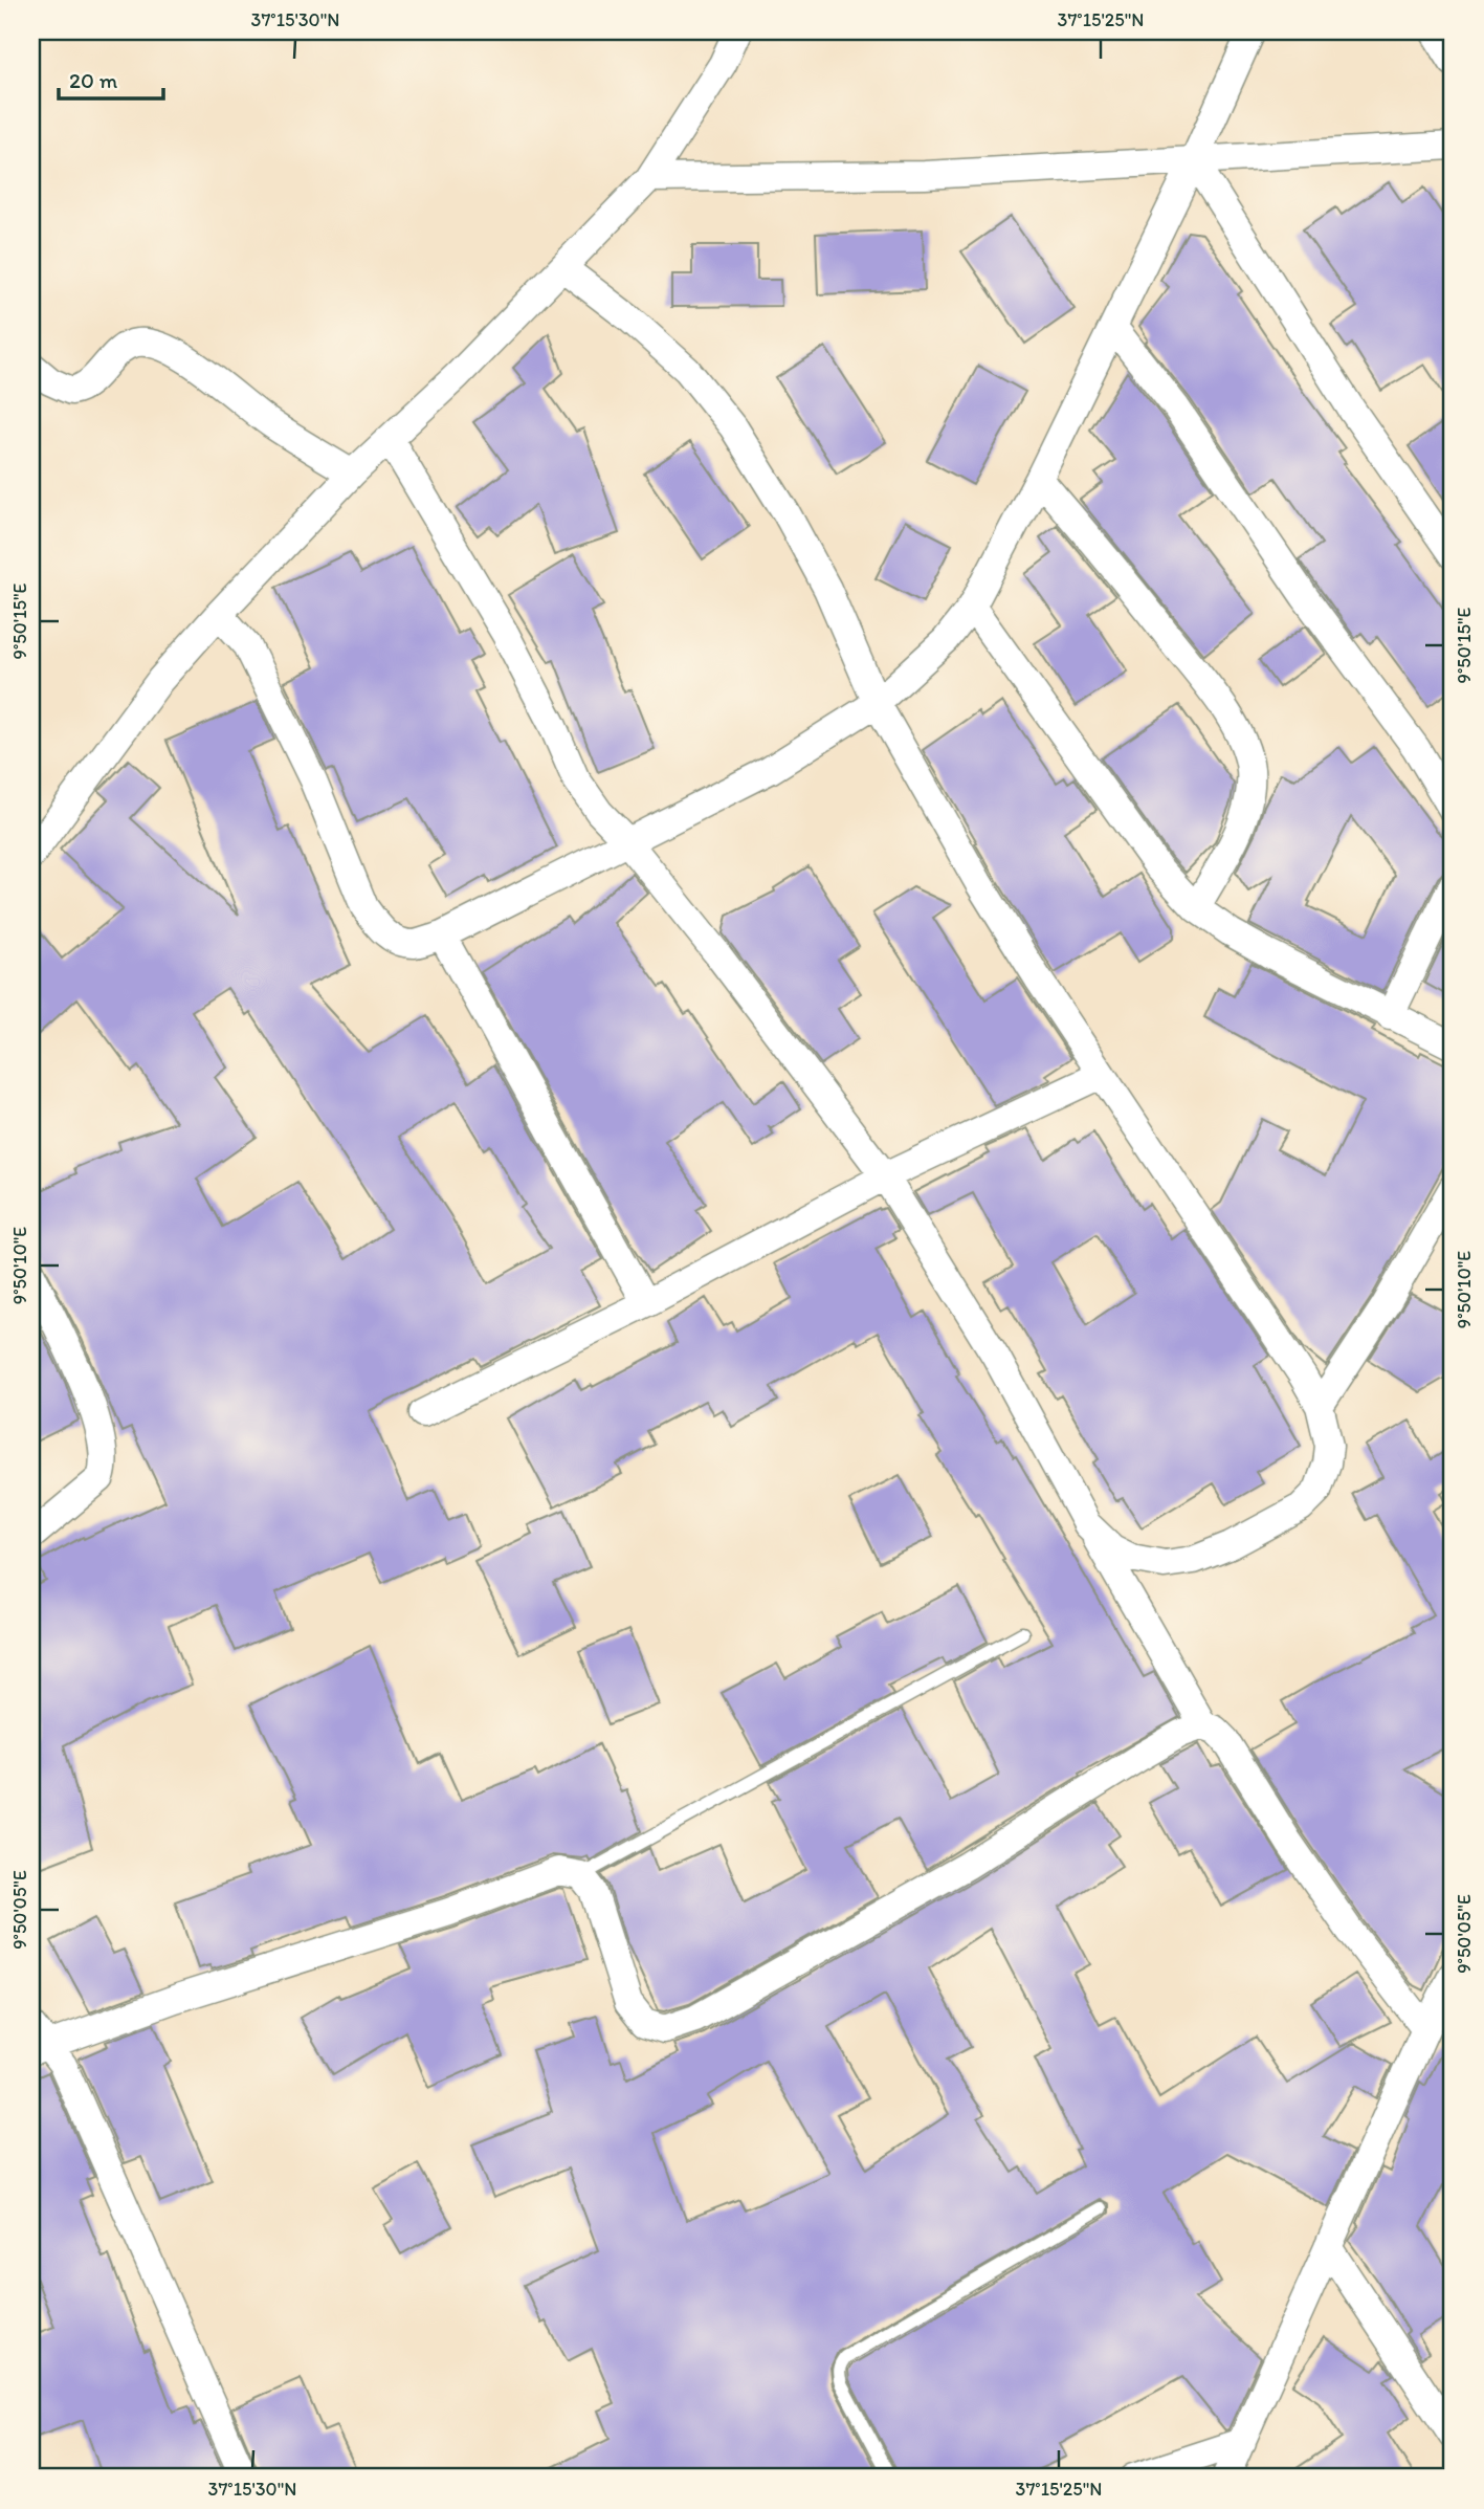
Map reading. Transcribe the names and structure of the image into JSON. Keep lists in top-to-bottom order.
{
  "scale_bar": "20 m",
  "coordinates": [
    "37°15'30\"N",
    "37°15'25\"N",
    "9°50'15\"E",
    "9°50'10\"E",
    "9°50'05\"E"
  ]
}
